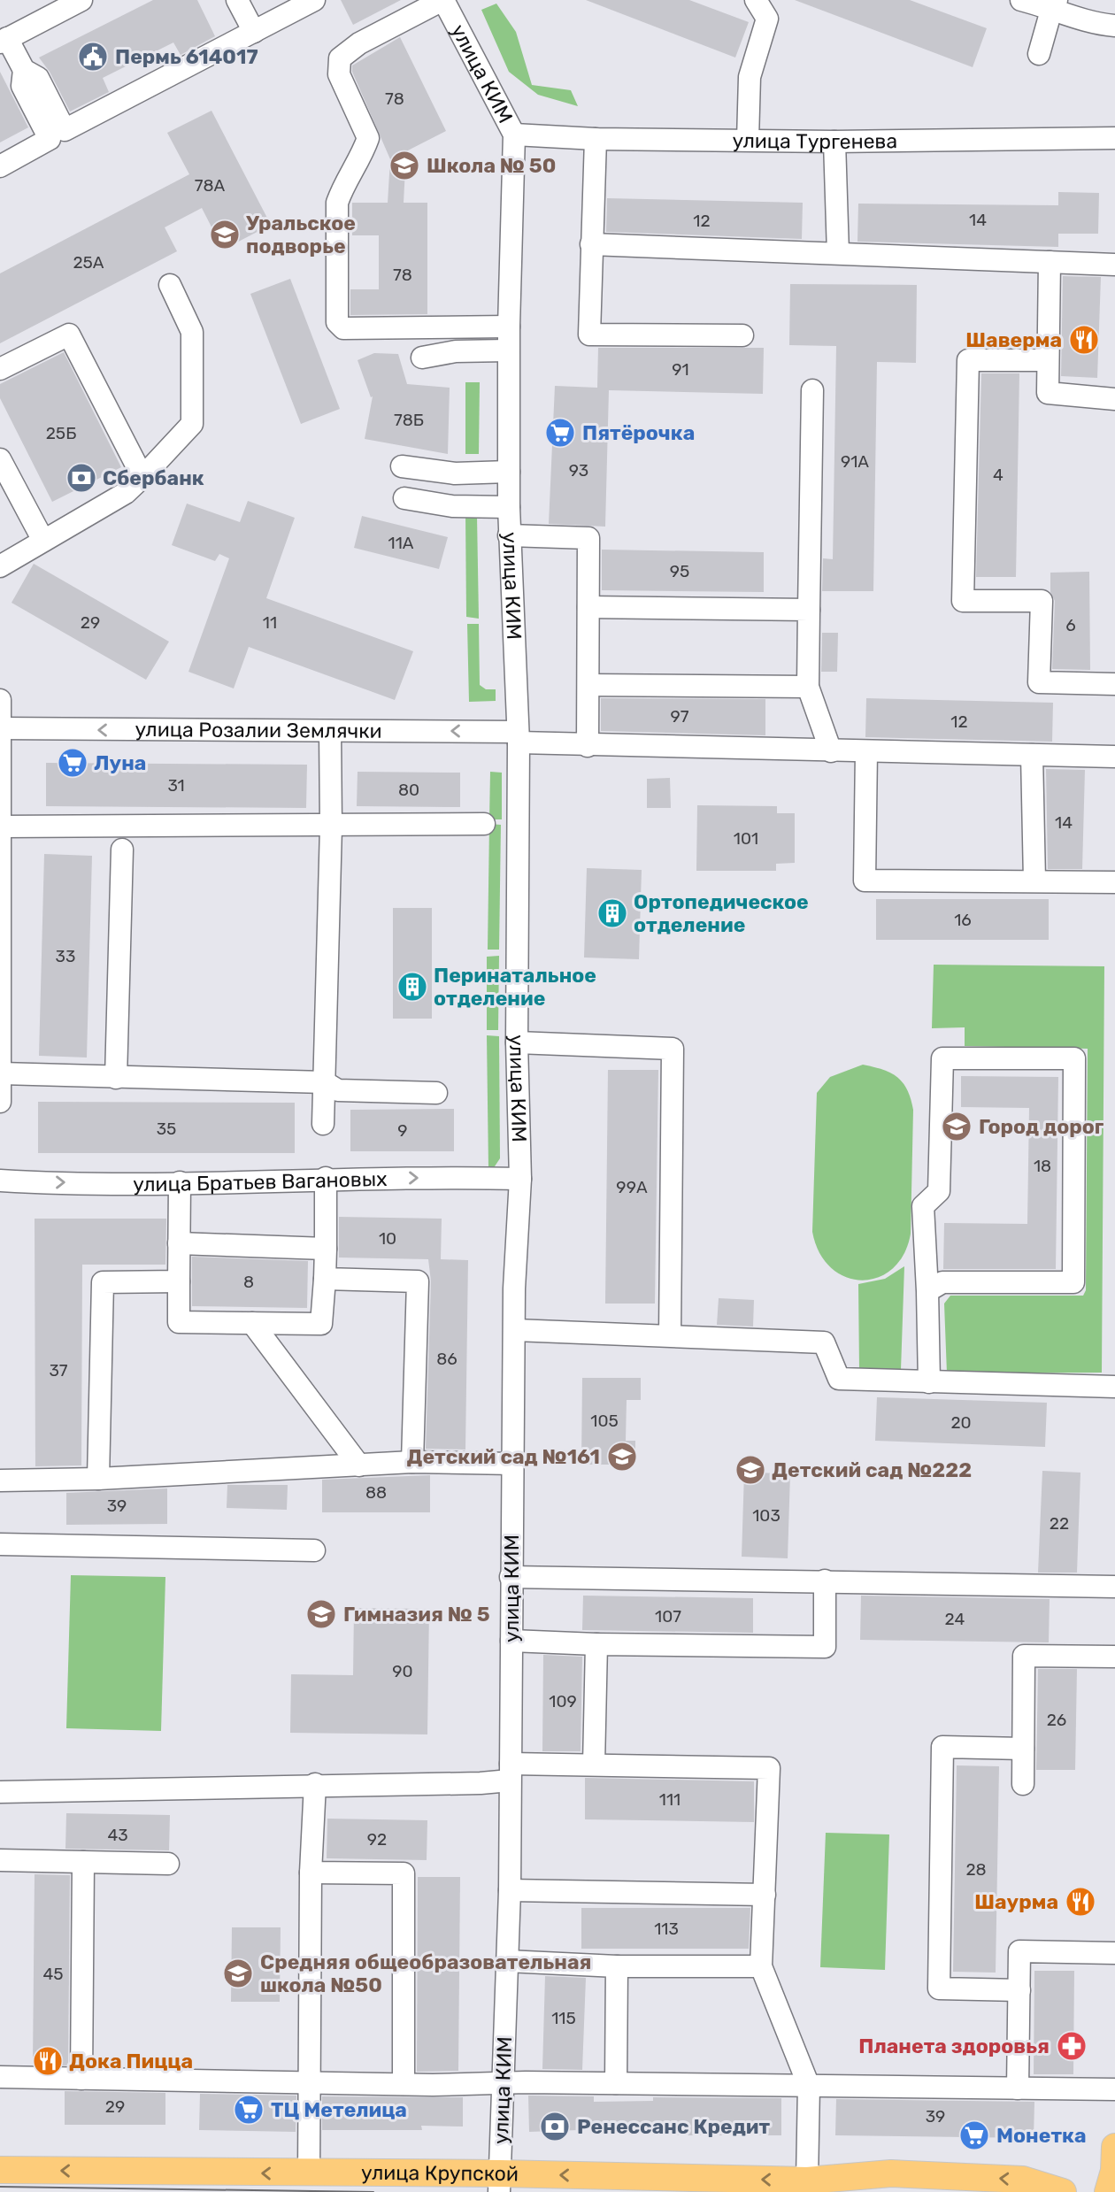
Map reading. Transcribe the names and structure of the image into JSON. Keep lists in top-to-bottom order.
{
  "streets": {
    "main road": ["улица Крупской"],
    "street": [
      "улица КИМ",
      "улица Тургенева",
      "улица Розалии Землячки",
      "улица Братьев Вагановых"
    ]
  },
  "crossings": [
    ["улица КИМ", "улица Тургенева"],
    ["улица КИМ", "улица Розалии Землячки"],
    ["улица КИМ", "улица Братьев Вагановых"],
    ["улица КИМ", "улица Крупской"]
  ],
  "one_way": ["улица Крупской"],
  "places": {
    "public building": ["Пермь 614017"],
    "school or university": [
      "Школа № 50",
      "Уральское подворье",
      "Город дорог",
      "Детский сад №161",
      "Детский сад №222",
      "Гимназия № 5",
      "Средняя общеобразовательная школа №50"
    ],
    "restaurant": ["Шаверма", "Шаурма", "Дока Пицца"],
    "supermarket": [
      "Пятёрочка",
      "Луна",
      "ТЦ Метелица",
      "Монетка"
    ],
    "bank": ["Сбербанк", "Ренессанс Кредит"],
    "building": ["Ортопедическое отделение", "Перинатальное отделение"],
    "pharmacy": ["Планета здоровья"]
  },
  "house_numbers": [
    "78",
    "78А",
    "14",
    "12",
    "25А",
    "78",
    "91",
    "78Б",
    "25Б",
    "91А",
    "93",
    "4",
    "11А",
    "95",
    "29",
    "11",
    "6",
    "97",
    "12",
    "31",
    "80",
    "14",
    "101",
    "16",
    "33",
    "35",
    "9",
    "18",
    "99А",
    "10",
    "8",
    "86",
    "37",
    "105",
    "20",
    "88",
    "39",
    "103",
    "22",
    "107",
    "24",
    "90",
    "109",
    "26",
    "111",
    "43",
    "92",
    "28",
    "113",
    "45",
    "115",
    "29",
    "39"
  ]
}
